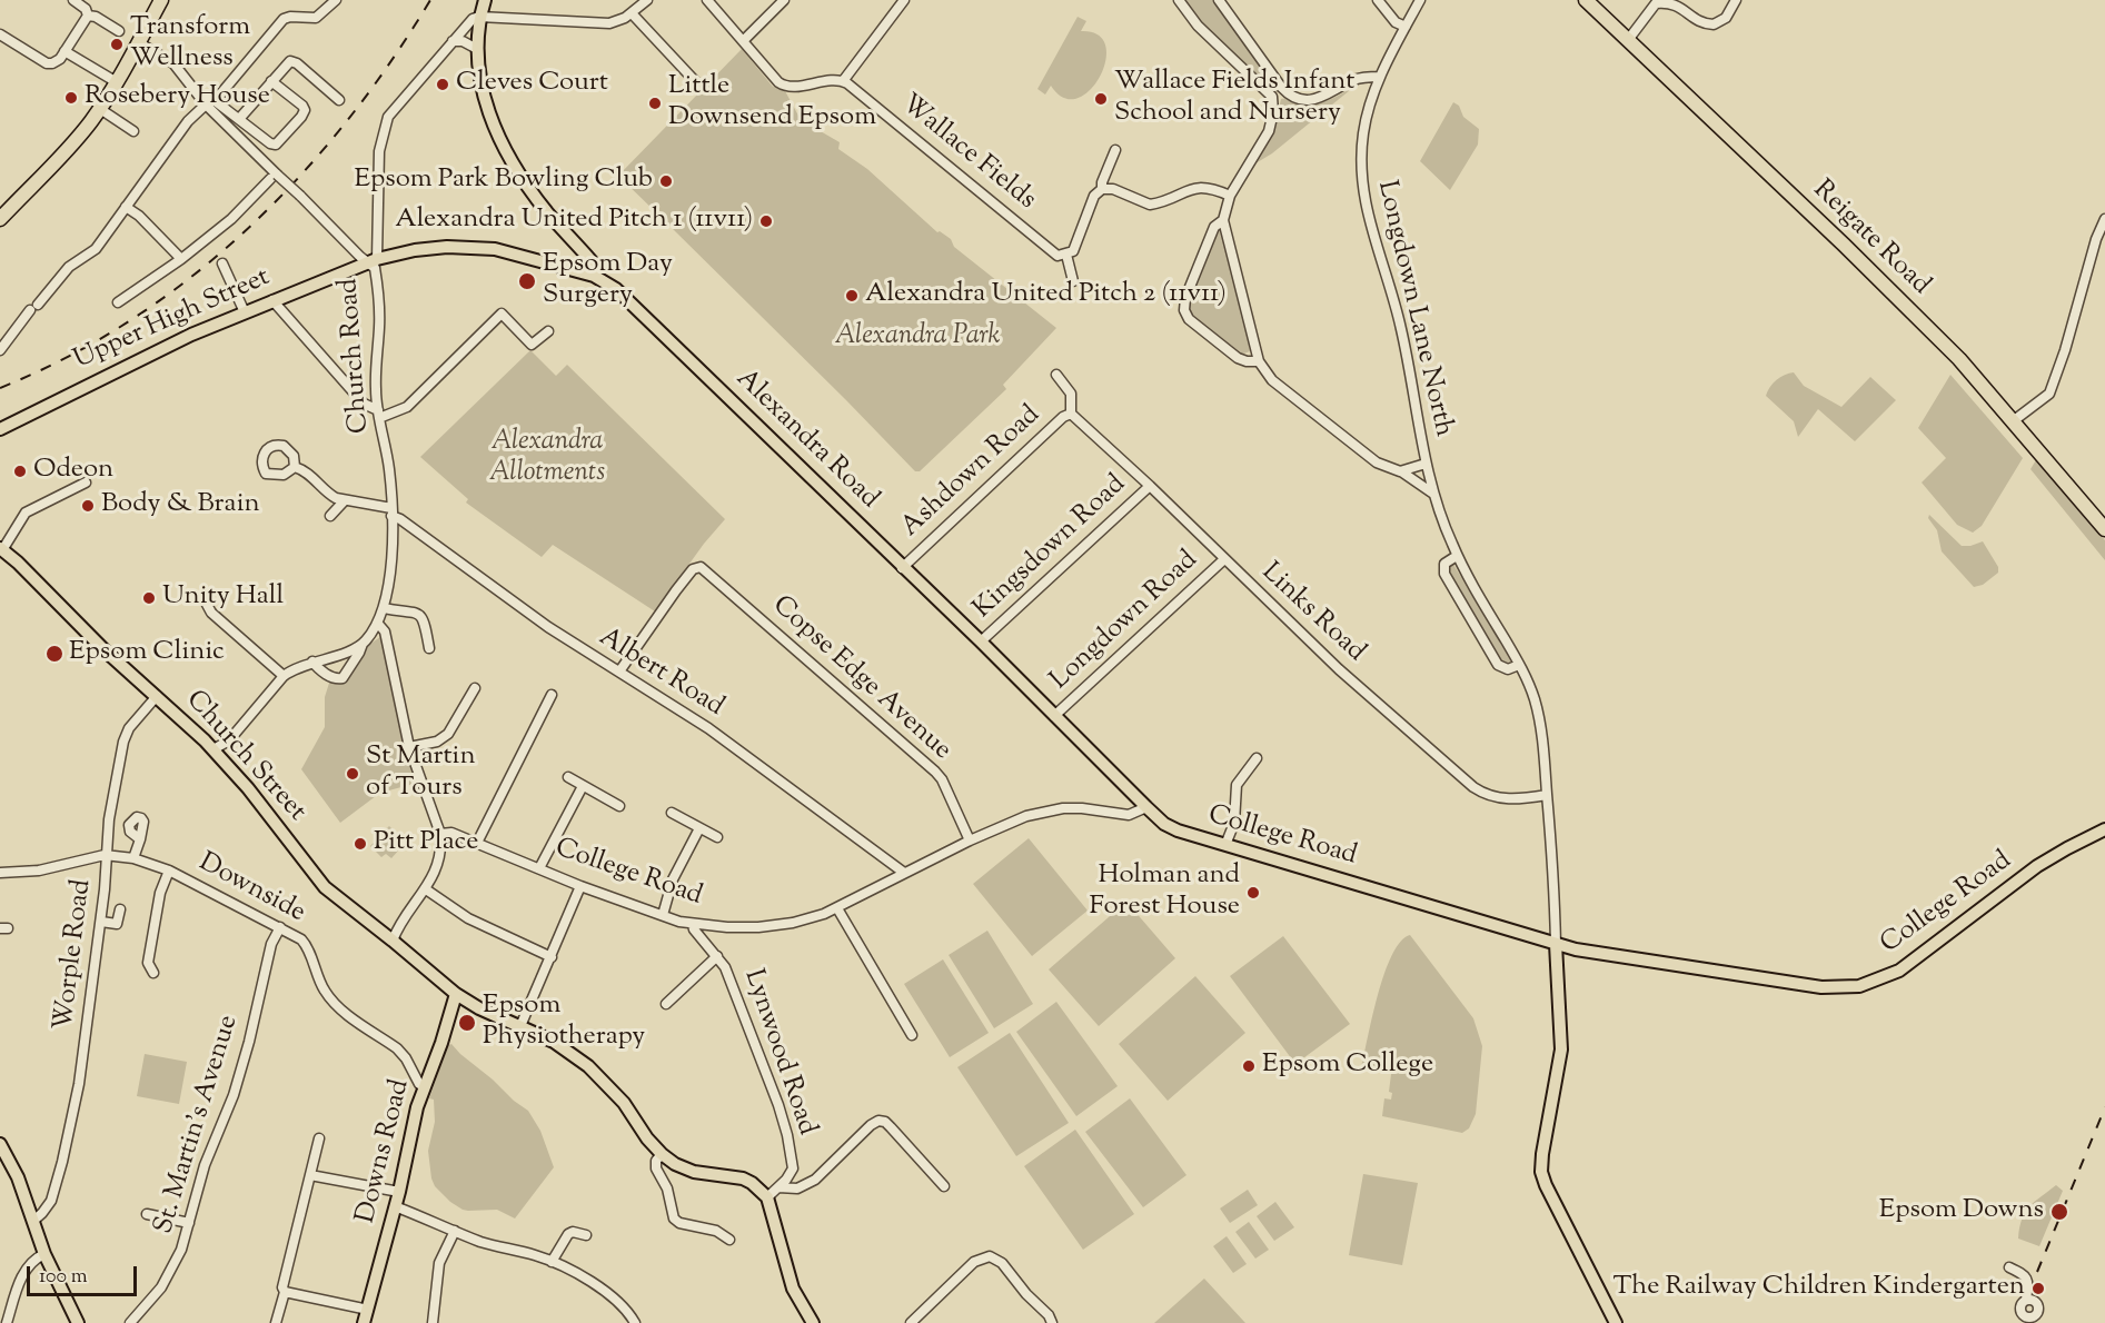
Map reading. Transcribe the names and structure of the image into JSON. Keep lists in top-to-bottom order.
{
  "streets": {
    "highway": ["Reigate Road"],
    "main road": [
      "Upper High Street",
      "Alexandra Road",
      "Church Street",
      "College Road",
      "Downs Road"
    ],
    "street": [
      "Wallace Fields",
      "Longdown Lane North",
      "Church Road",
      "Ashdown Road",
      "Kingsdown Road",
      "Links Road",
      "Longdown Road",
      "Albert Road",
      "Copse Edge Avenue",
      "Downside",
      "Worple Road",
      "Lynwood Road",
      "St. Martin's Avenue"
    ]
  },
  "crossings": [
    ["Longdown Lane North", "Links Road"],
    ["Longdown Lane North", "College Road"],
    ["Upper High Street", "Church Road"],
    ["Upper High Street", "Alexandra Road"],
    ["Church Road", "Alexandra Road"],
    ["Church Road", "Albert Road"],
    ["Alexandra Road", "Ashdown Road"],
    ["Alexandra Road", "Kingsdown Road"],
    ["Alexandra Road", "Longdown Road"],
    ["Alexandra Road", "College Road"],
    ["Ashdown Road", "Links Road"],
    ["Kingsdown Road", "Links Road"],
    ["Links Road", "Longdown Road"],
    ["Albert Road", "Copse Edge Avenue"],
    ["Albert Road", "College Road"],
    ["Copse Edge Avenue", "College Road"],
    ["Church Street", "Worple Road"],
    ["Church Street", "Downs Road"],
    ["College Road", "Lynwood Road"],
    ["Downside", "Worple Road"],
    ["Downside", "St. Martin's Avenue"],
    ["Downside", "Downs Road"]
  ],
  "parks": ["Alexandra Park", "Alexandra Allotments"],
  "places": [
    "Transform Wellness",
    "Cleves Court",
    "Rosebery House",
    "Wallace Fields Infant School and Nursery",
    "Little Downsend Epsom",
    "Epsom Park Bowling Club",
    "Alexandra United Pitch 1 (11v11)",
    "Epsom Day Surgery",
    "Alexandra United Pitch 2 (11v11)",
    "Odeon",
    "Body & Brain",
    "Unity Hall",
    "Epsom Clinic",
    "St Martin of Tours",
    "Pitt Place",
    "Holman and Forest House",
    "Epsom Physiotherapy",
    "Epsom College",
    "Epsom Downs",
    "The Railway Children Kindergarten"
  ],
  "scale_bar": "100 m"
}
